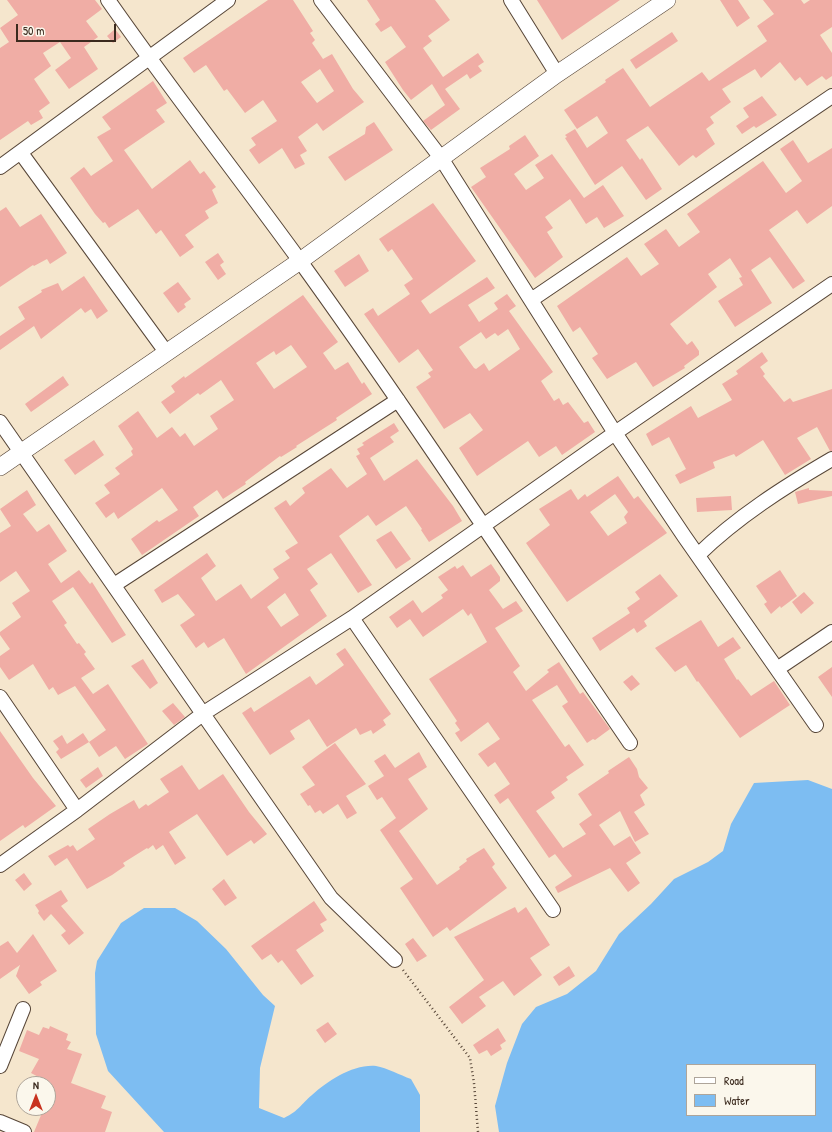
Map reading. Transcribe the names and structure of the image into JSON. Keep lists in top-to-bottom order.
{
  "legend": ["Road", "Water"],
  "scale_bar": "50 m",
  "north": "top"
}
